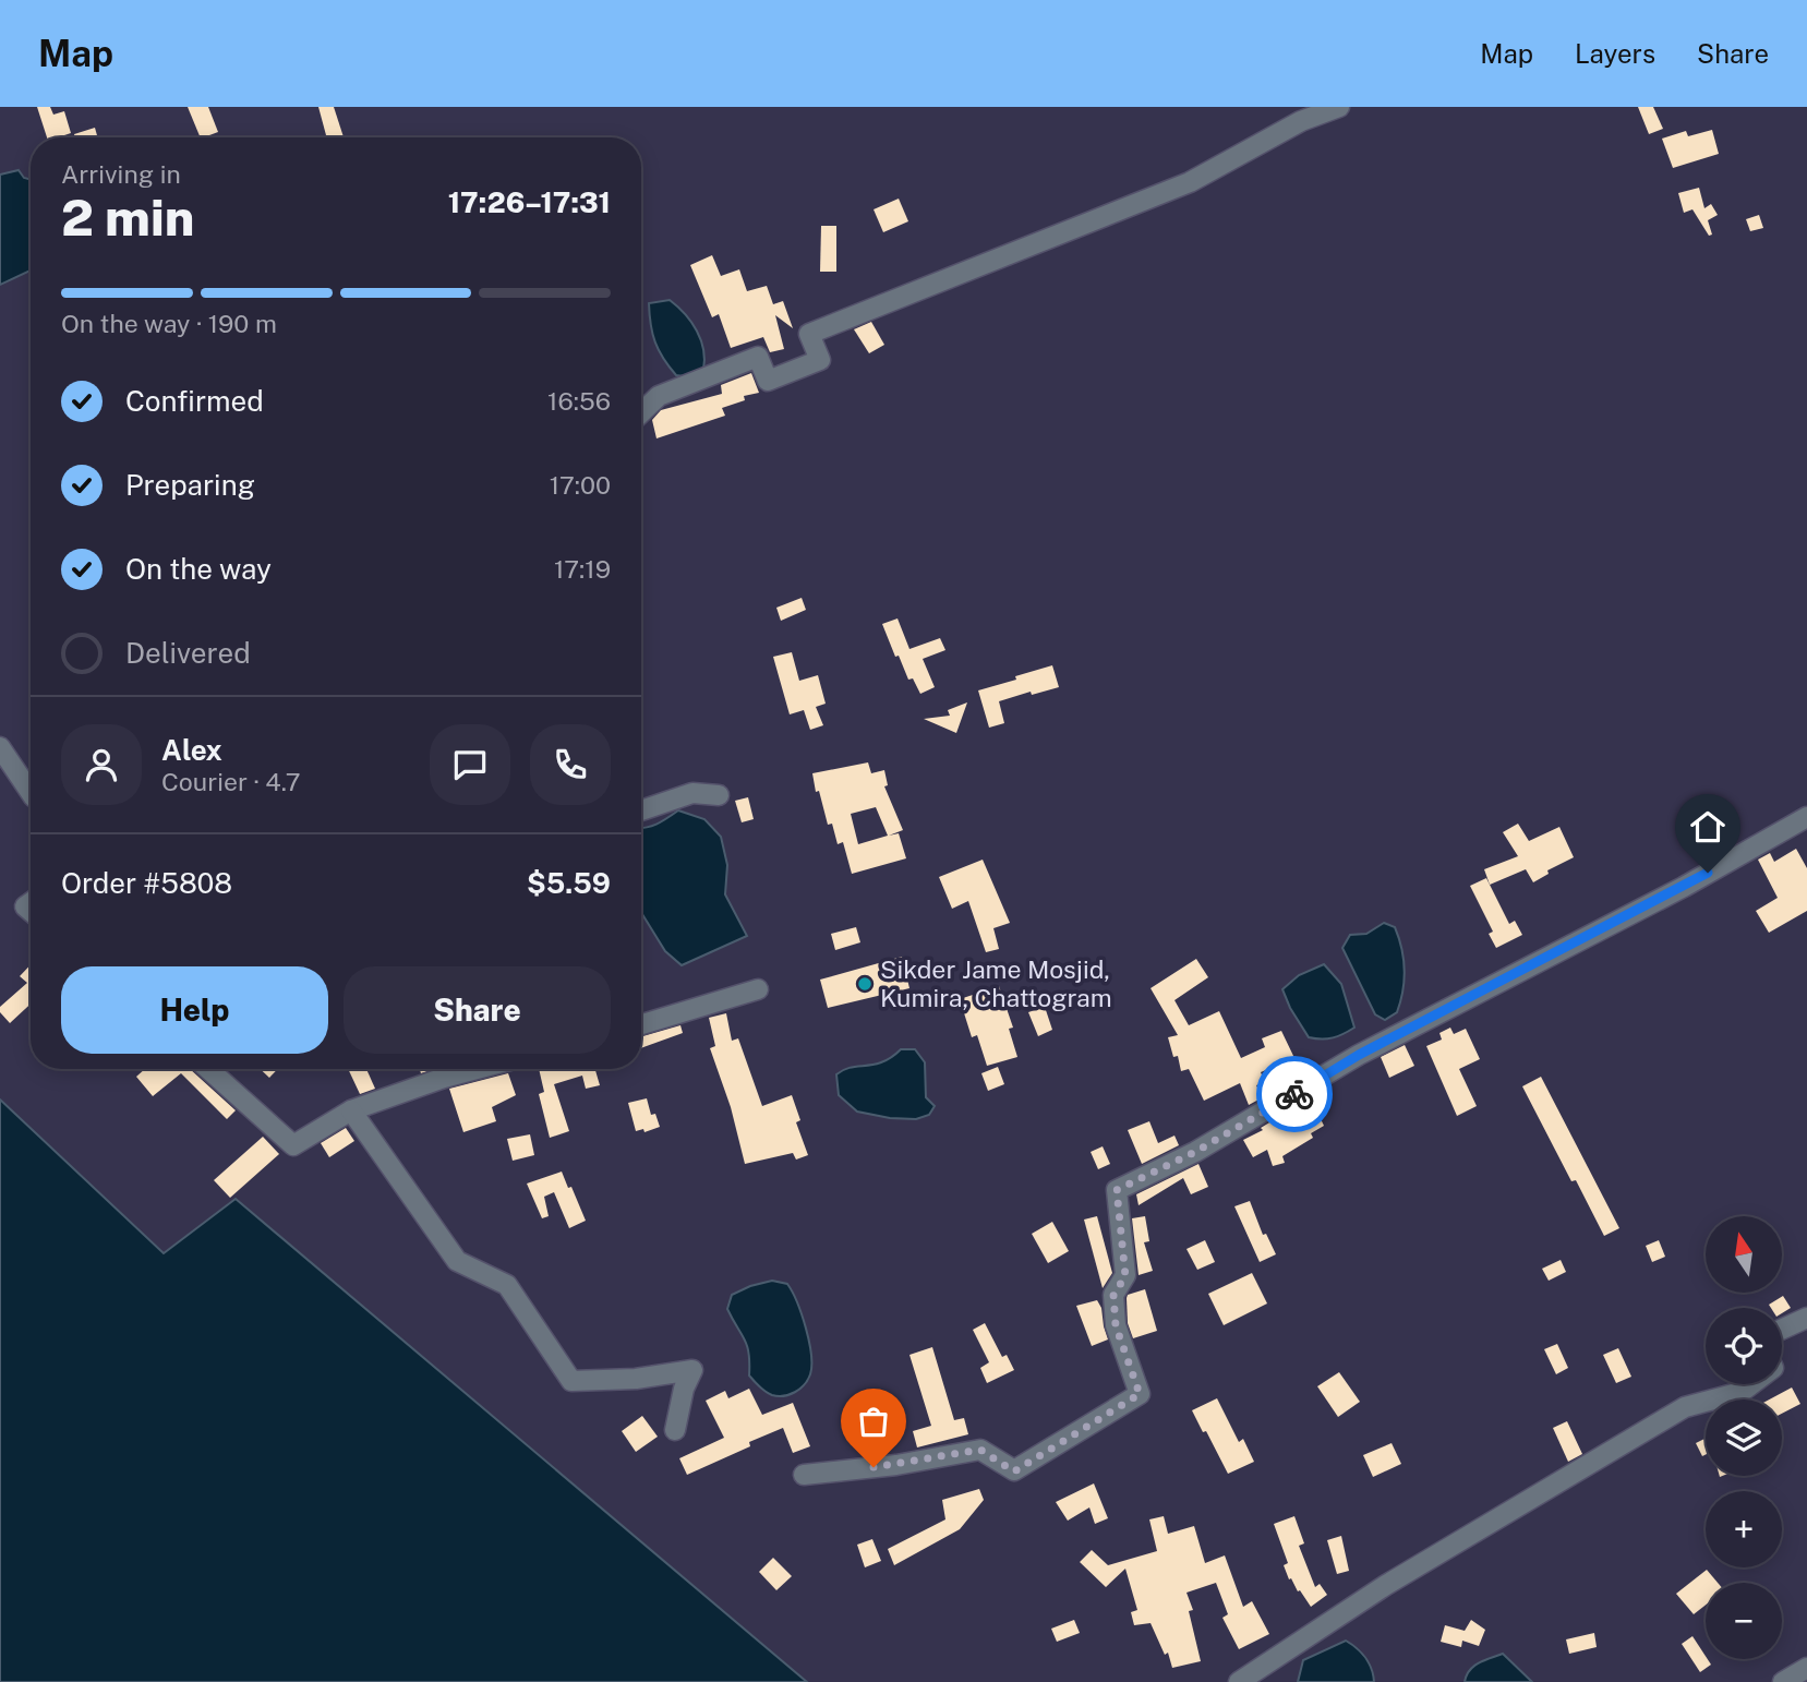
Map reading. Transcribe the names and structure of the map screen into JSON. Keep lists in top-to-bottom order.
{
  "places": ["Sikder Jame Mosjid, Kumira, Chattogram"],
  "north": "top",
  "page": {
    "header": "Map",
    "nav": ["Map", "Layers", "Share"],
    "heading": ["2 min", "Arriving in", "17:26–17:31"],
    "panel": [
      "Alex",
      "Courier · 4.7",
      "Order #5808",
      "$5.59"
    ],
    "bar": "On the way · 190 m",
    "list": [
      ["Confirmed", "16:56"],
      ["Preparing", "17:00"],
      ["On the way", "17:19"],
      "Delivered"
    ],
    "buttons": ["Help", "Share"],
    "map_buttons": ["+", "−"]
  }
}
